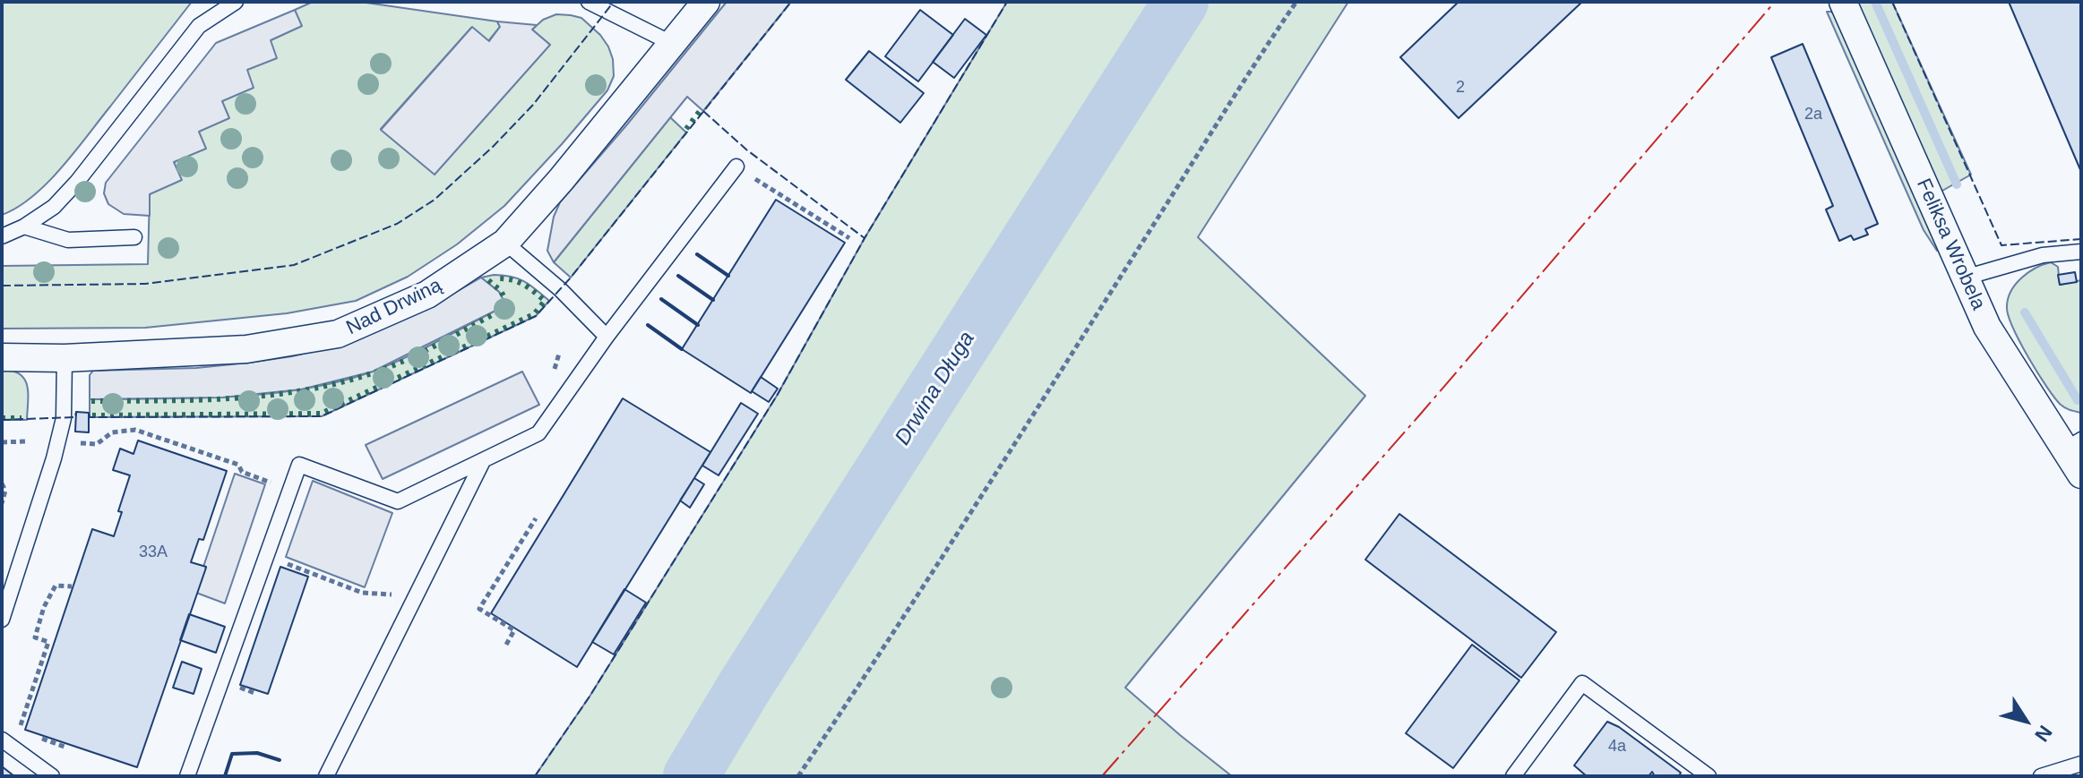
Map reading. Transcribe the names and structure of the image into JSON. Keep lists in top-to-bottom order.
{
  "streets": {
    "street": ["Feliksa Wrobela", "Nad Drwiną"]
  },
  "water": ["Drwina Długa"],
  "house_numbers": [
    "2",
    "2a",
    "33A",
    "4a"
  ],
  "north": "bottom right"
}
